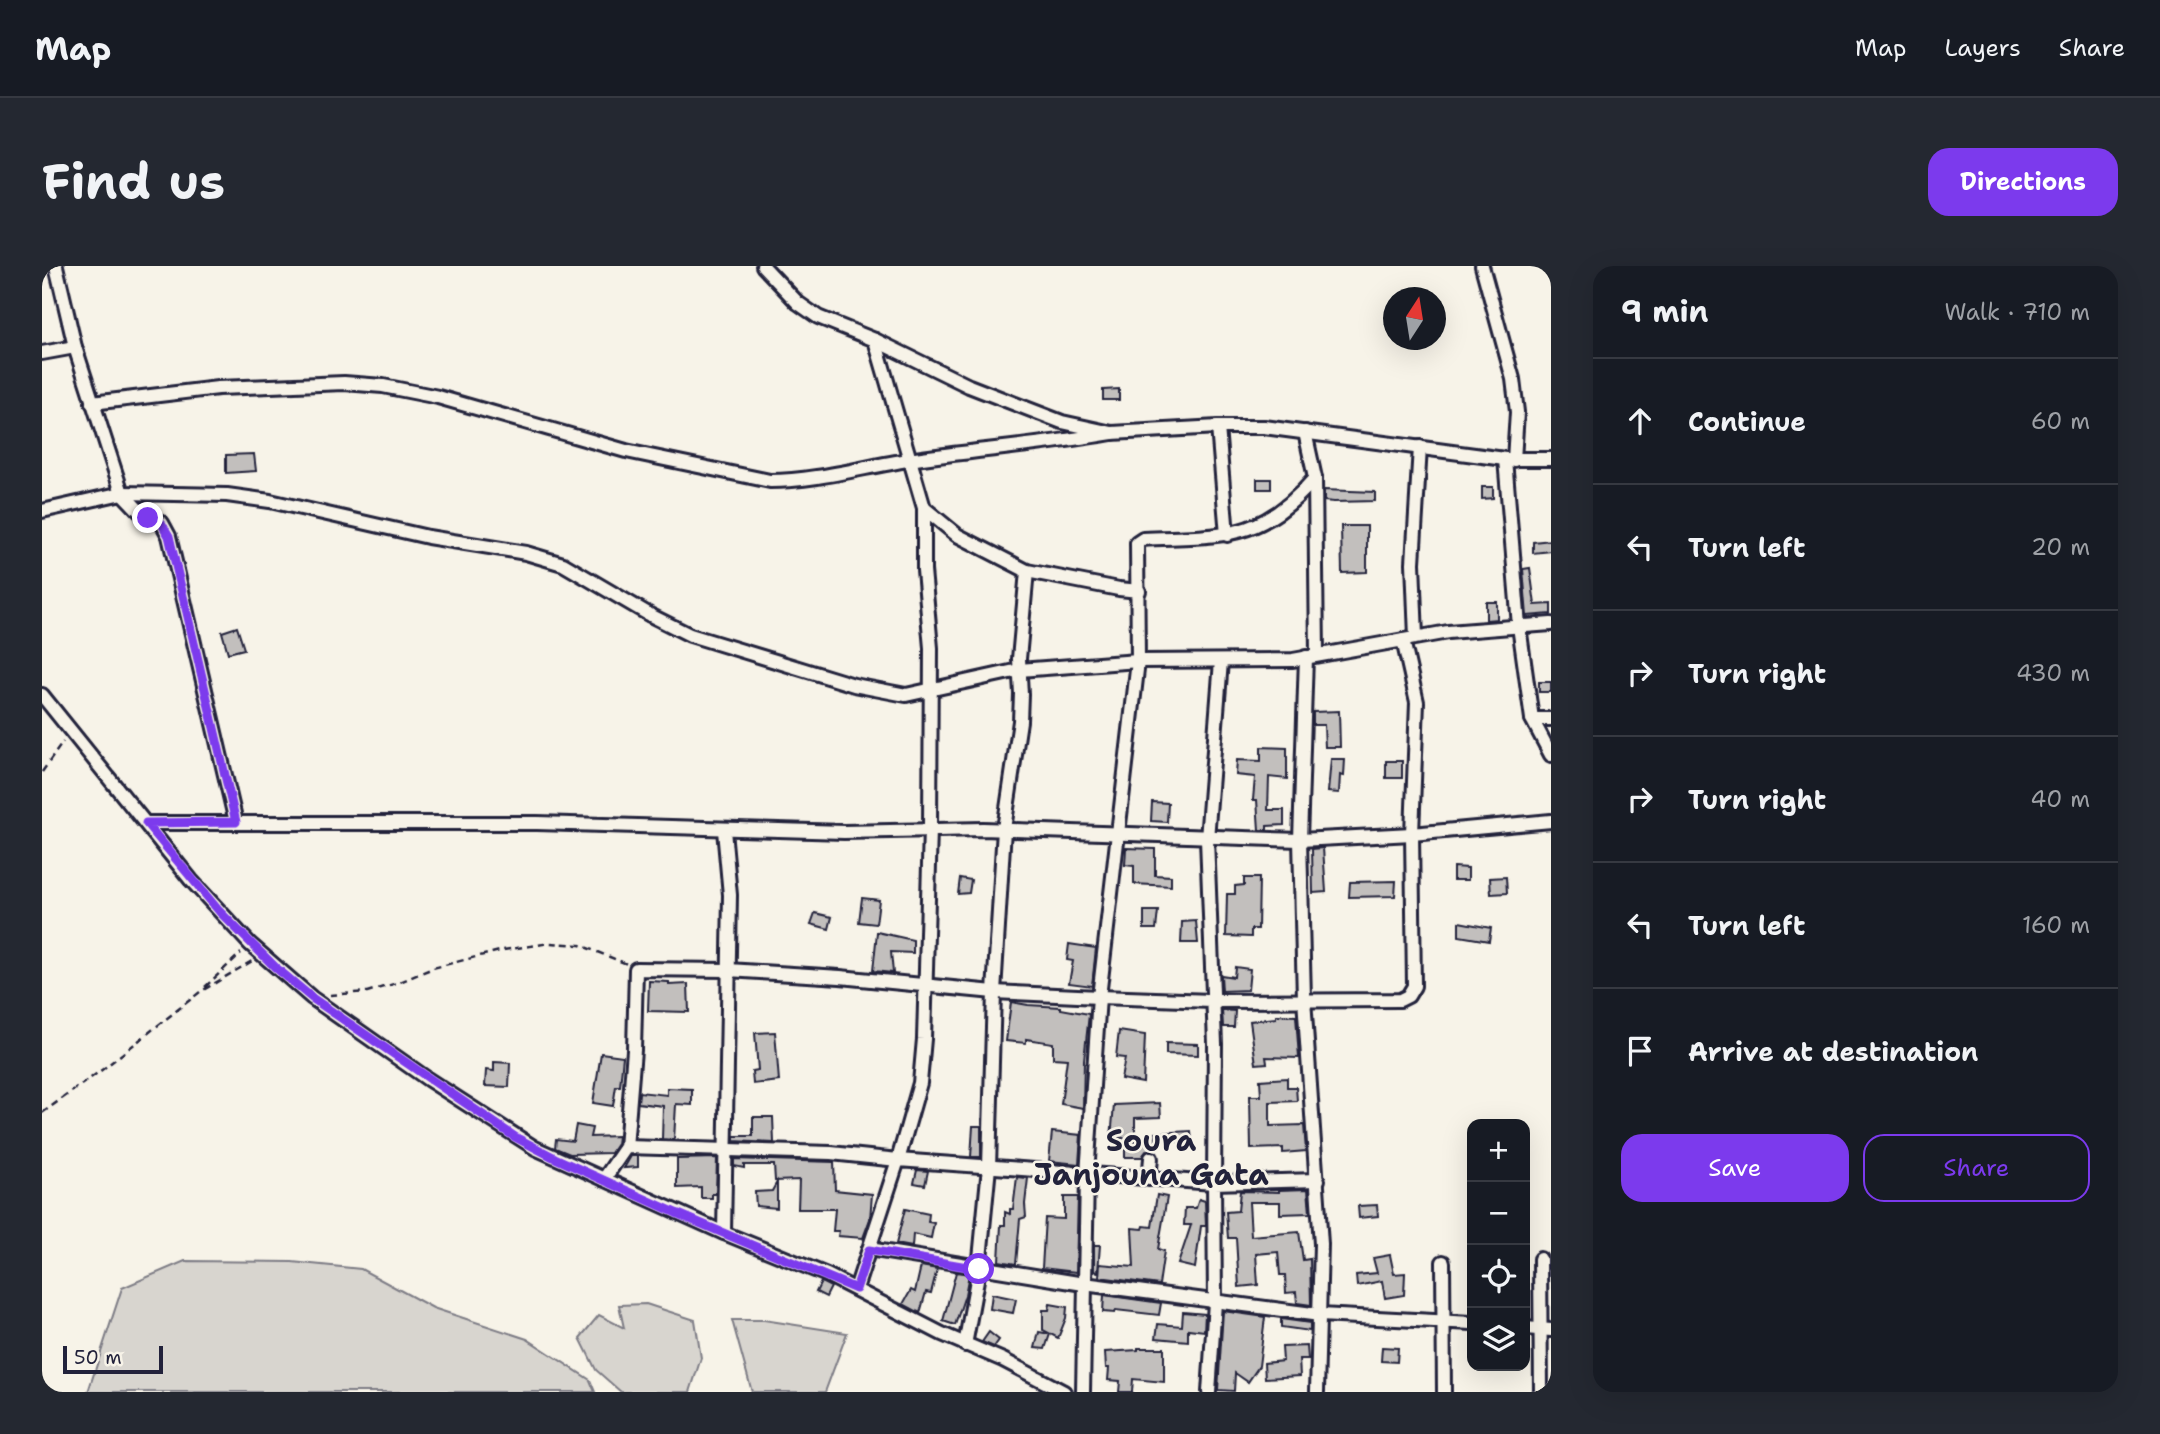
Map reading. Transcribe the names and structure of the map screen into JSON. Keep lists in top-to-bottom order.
{
  "districts": ["Soura Janjouna Gata"],
  "scale_bar": "50 m",
  "north": "top",
  "page": {
    "header": "Map",
    "nav": ["Map", "Layers", "Share"],
    "buttons": [
      "Directions",
      ["Save", "Share"]
    ],
    "title": "Find us",
    "heading": ["9 min", "Walk · 710 m"],
    "list": [
      ["Continue", "60 m"],
      ["Turn left", "20 m"],
      ["Turn right", "430 m"],
      ["Turn right", "40 m"],
      ["Turn left", "160 m"],
      "Arrive at destination"
    ],
    "map_buttons": ["+", "−"],
    "scale": "50 m"
  }
}
